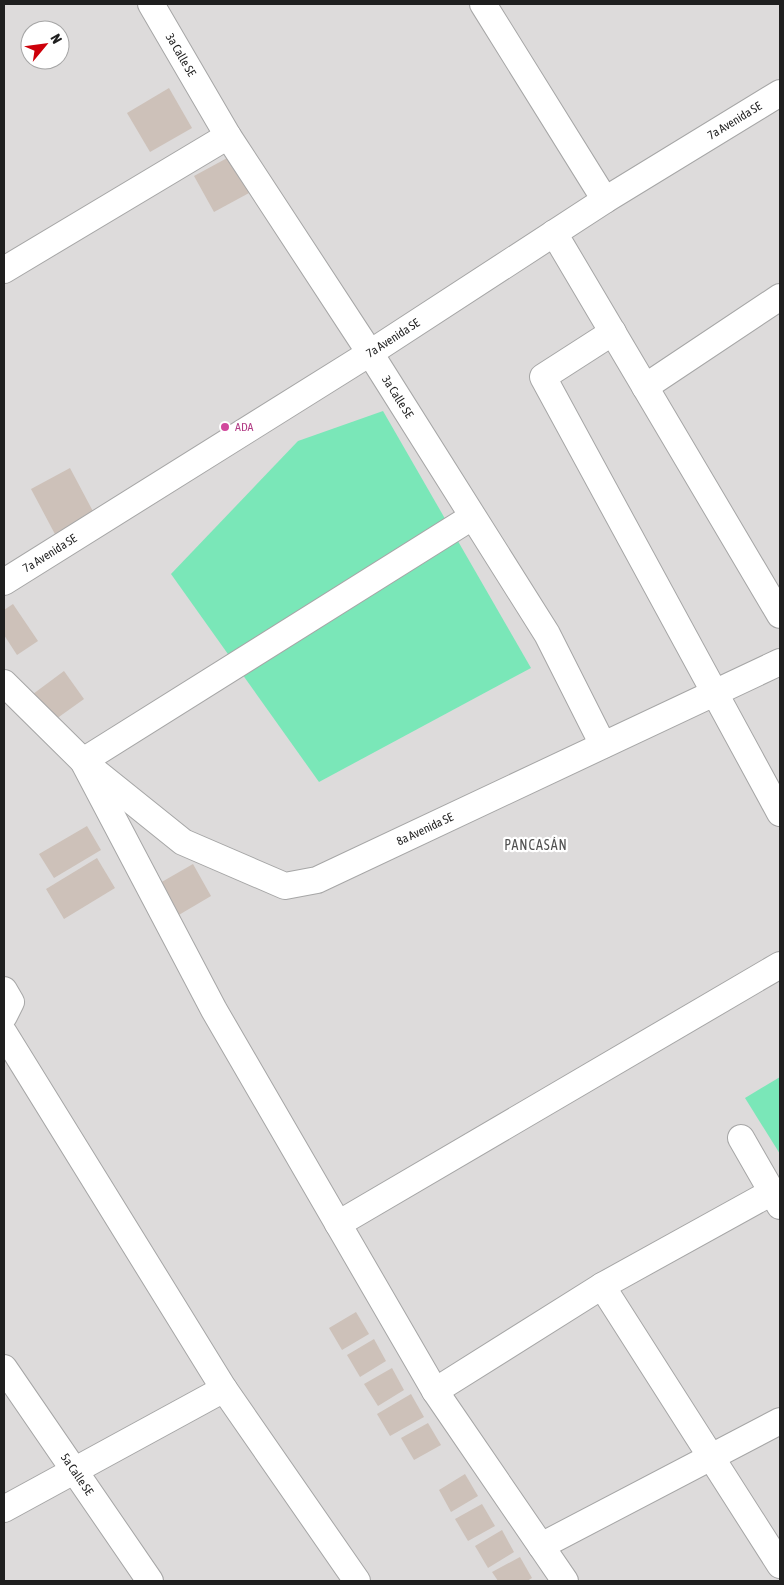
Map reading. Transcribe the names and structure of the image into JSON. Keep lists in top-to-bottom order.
{
  "streets": {
    "street": [
      "3a Calle SE",
      "7a Avenida SE",
      "8a Avenida SE",
      "5a Calle SE"
    ]
  },
  "crossings": [
    ["3a Calle SE", "7a Avenida SE"],
    ["3a Calle SE", "8a Avenida SE"]
  ],
  "districts": ["PANCASÁN"],
  "places": ["ADA"],
  "north": "top right"
}
